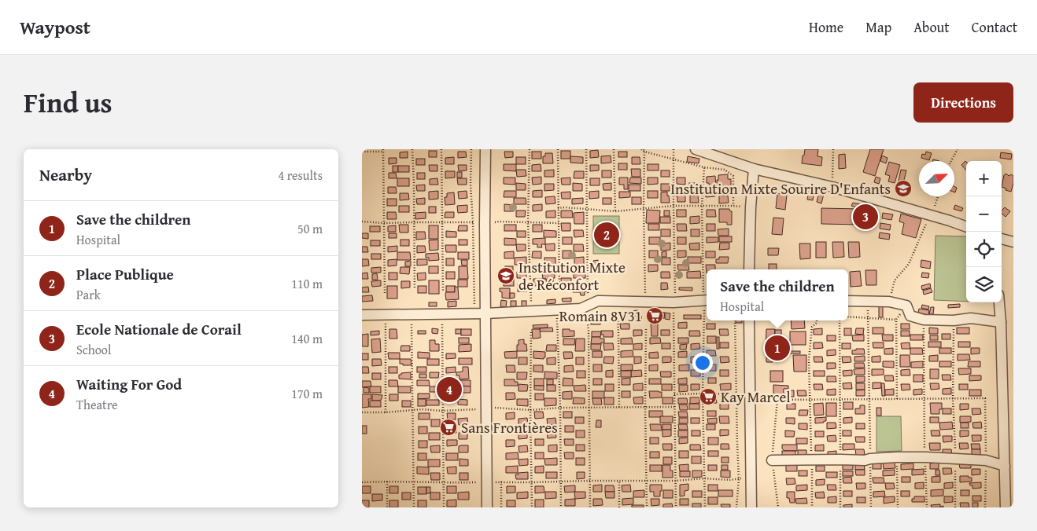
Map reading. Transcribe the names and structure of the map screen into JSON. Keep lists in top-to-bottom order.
{
  "places": {
    "school or university": ["Institution Mixte Sourire D'Enfants", "Institution Mixte de Réconfort"],
    "supermarket": ["Romain 8V31", "Kay Marcel", "Sans Frontières"]
  },
  "north": "top right",
  "page": {
    "header": "Waypost",
    "nav": [
      "Home",
      "Map",
      "About",
      "Contact"
    ],
    "title": "Find us",
    "buttons": "Directions",
    "heading": ["Nearby", "4 results"],
    "map_buttons": ["+", "−"],
    "list": [
      {
        "mark": "1",
        "name": "Save the children",
        "note": "Hospital",
        "value": "50 m"
      },
      {
        "mark": "2",
        "name": "Place Publique",
        "note": "Park",
        "value": "110 m"
      },
      {
        "mark": "3",
        "name": "Ecole Nationale de Corail",
        "note": "School",
        "value": "140 m"
      },
      {
        "mark": "4",
        "name": "Waiting For God",
        "note": "Theatre",
        "value": "170 m"
      }
    ],
    "pins": [
      "3",
      "2",
      "1",
      "4"
    ],
    "popup": ["Save the children", "Hospital"]
  }
}
